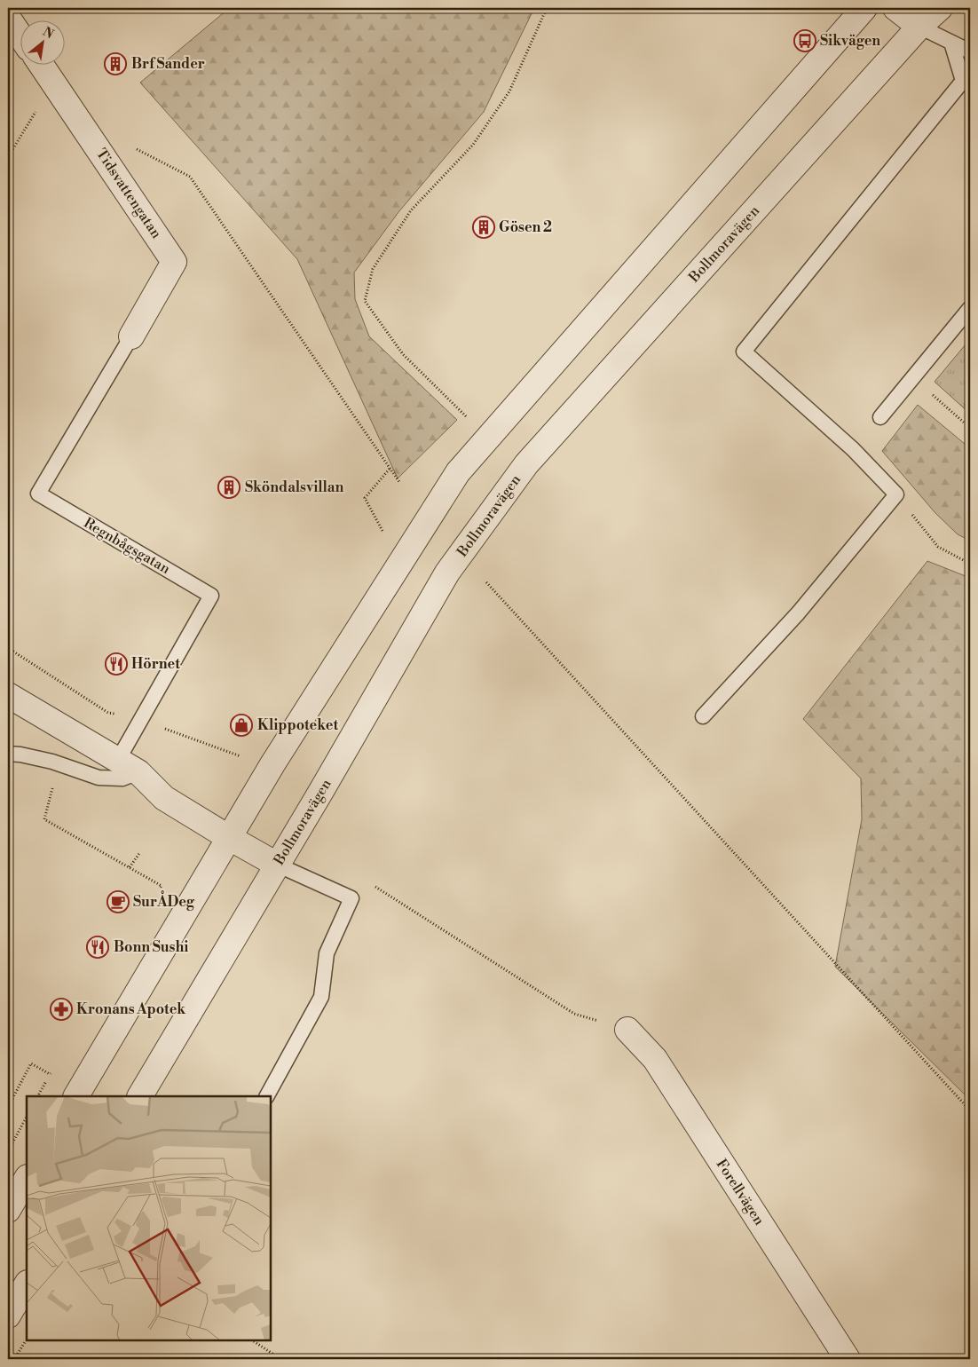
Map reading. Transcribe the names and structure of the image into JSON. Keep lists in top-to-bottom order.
{
  "streets": {
    "street": ["Tidsvattengatan", "Bollmoravägen", "Forellvägen"],
    "lane": ["Regnbågsgatan"]
  },
  "crossings": [
    ["Tidsvattengatan", "Regnbågsgatan"]
  ],
  "places": {
    "bus stop": ["Sikvägen"],
    "building": ["Brf Sander", "Gösen 2", "Sköndalsvillan"],
    "restaurant": ["Hörnet", "Bonn Sushi"],
    "shop": ["Klippoteket"],
    "cafe": ["SurÅDeg"],
    "pharmacy": ["Kronans Apotek"]
  },
  "north": "top right"
}
